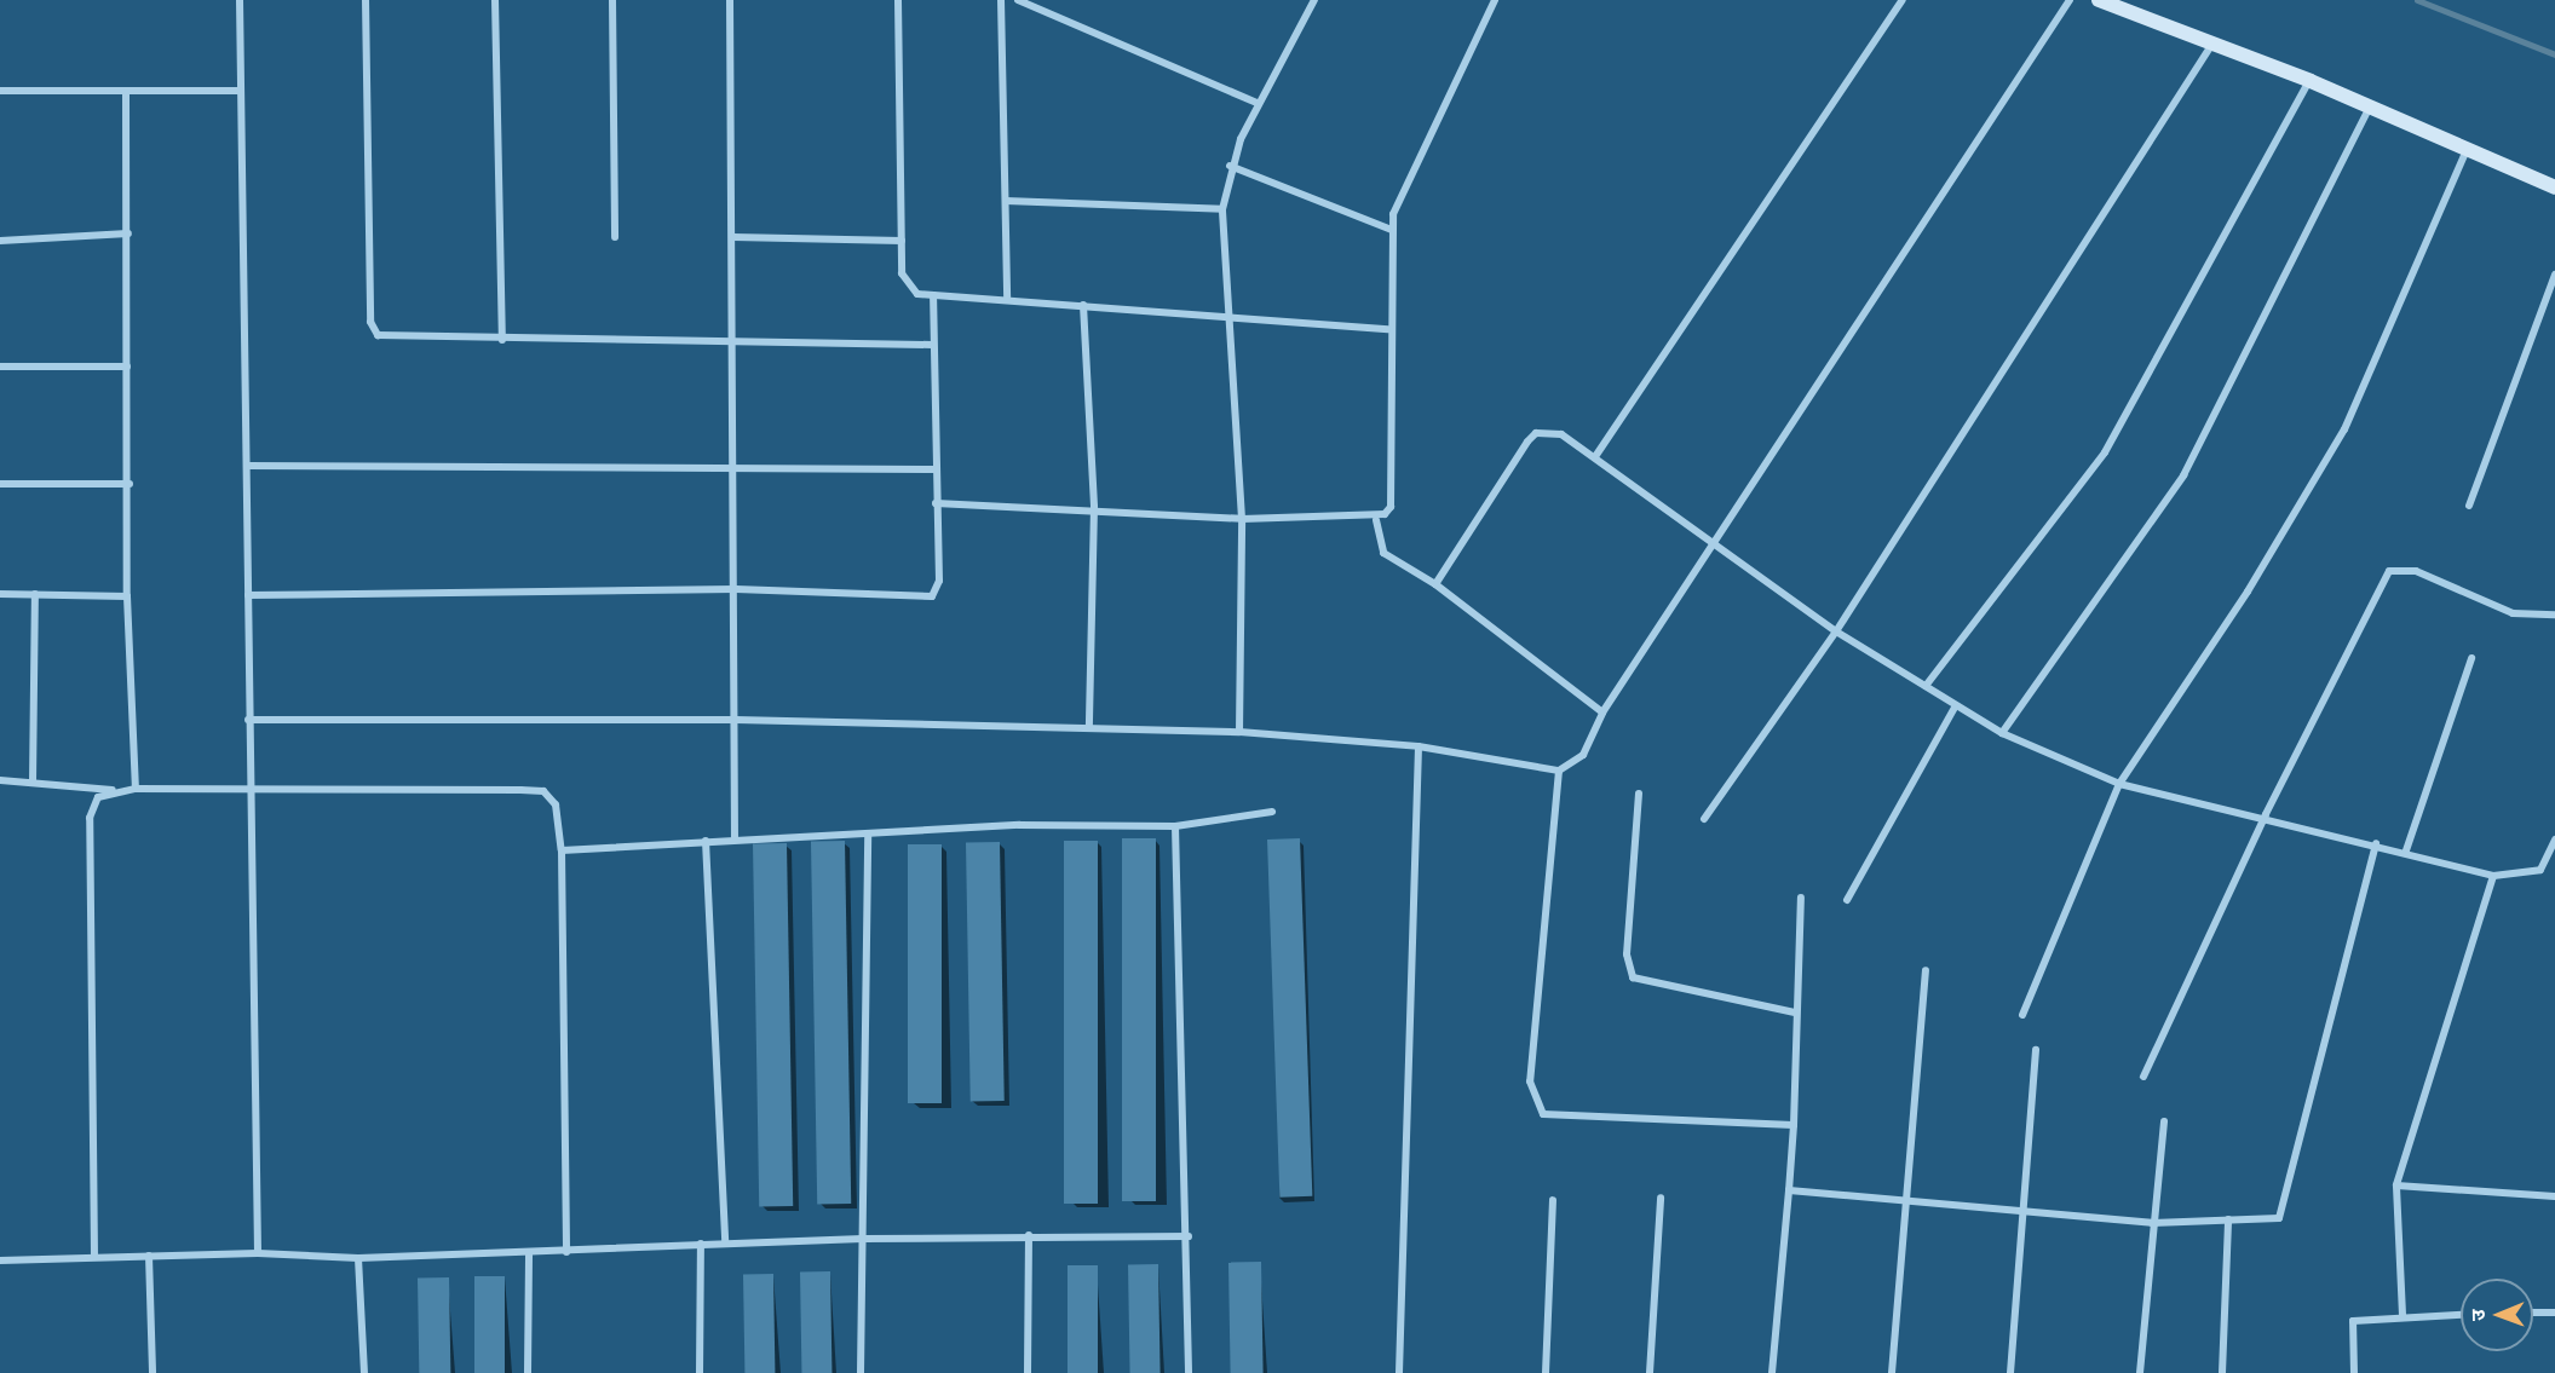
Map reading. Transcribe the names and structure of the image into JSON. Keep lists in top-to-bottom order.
{
  "north": "left"
}
